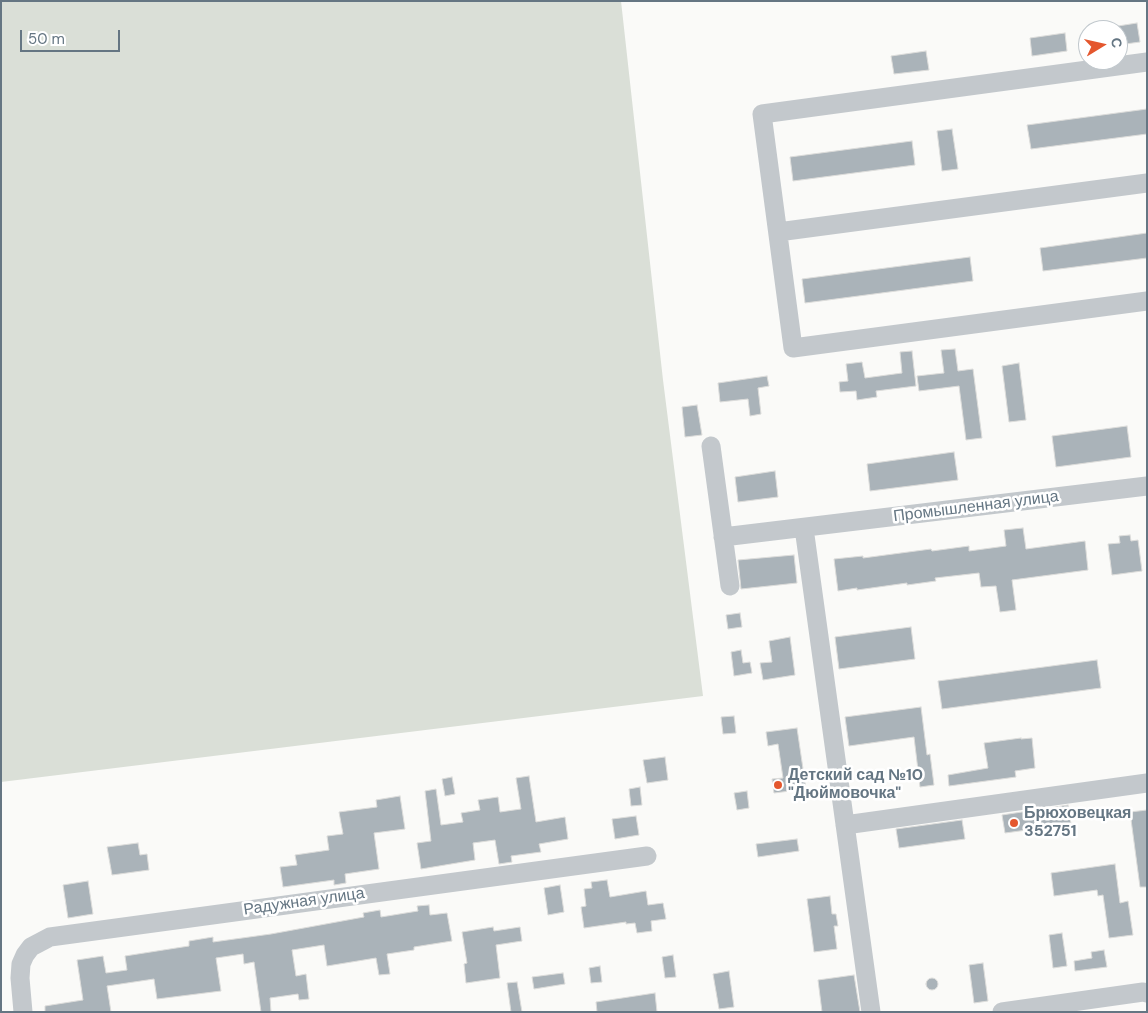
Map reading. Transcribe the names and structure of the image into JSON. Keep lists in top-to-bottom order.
{
  "streets": {
    "street": ["Промышленная улица", "Радужная улица"]
  },
  "places": ["Детский сад №10 \"Дюймовочка\"", "Брюховецкая 352751"],
  "scale_bar": "50 m",
  "north": "right"
}
